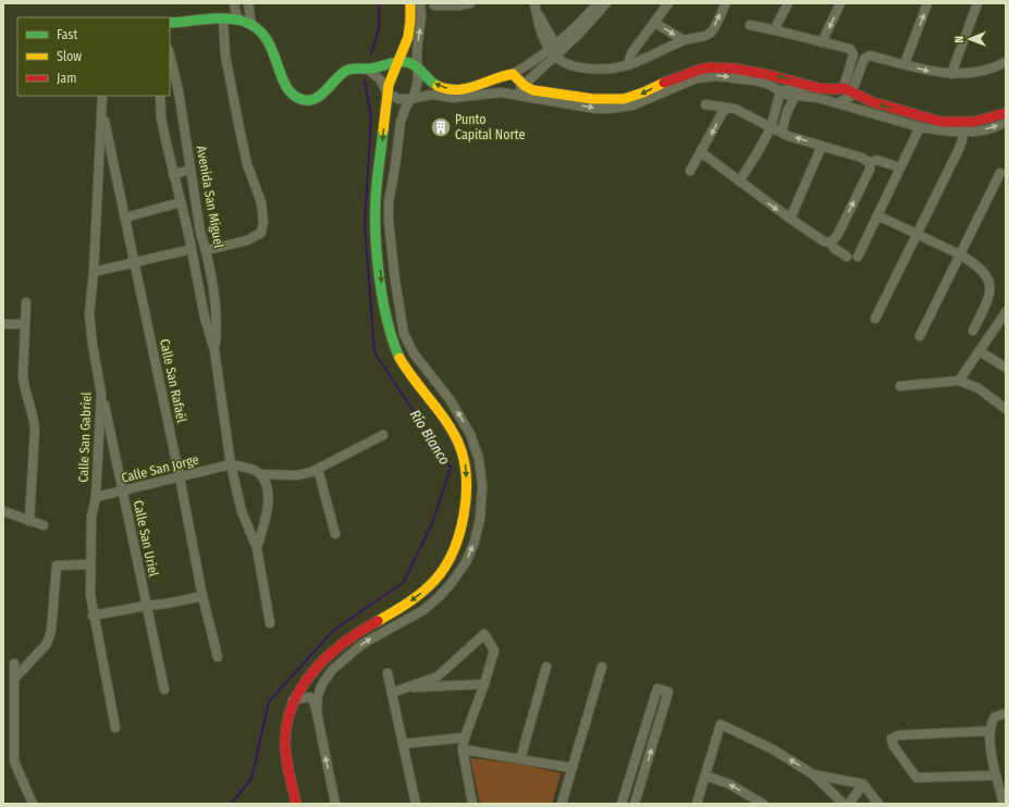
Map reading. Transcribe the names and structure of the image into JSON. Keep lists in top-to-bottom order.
{
  "streets": {
    "street": [
      "Avenida San Miguel",
      "Calle San Rafaél",
      "Calle San Gabriel",
      "Calle San Jorge",
      "Calle San Uriel"
    ]
  },
  "crossings": [
    ["Avenida San Miguel", "Calle San Jorge"],
    ["Calle San Rafaél", "Calle San Gabriel"],
    ["Calle San Rafaél", "Calle San Jorge"],
    ["Calle San Gabriel", "Calle San Jorge"],
    ["Calle San Gabriel", "Calle San Uriel"],
    ["Calle San Jorge", "Calle San Uriel"]
  ],
  "water": ["Río Blanco"],
  "places": {
    "building": ["Punto Capital Norte"]
  },
  "legend": ["Fast", "Slow", "Jam"],
  "north": "left"
}
